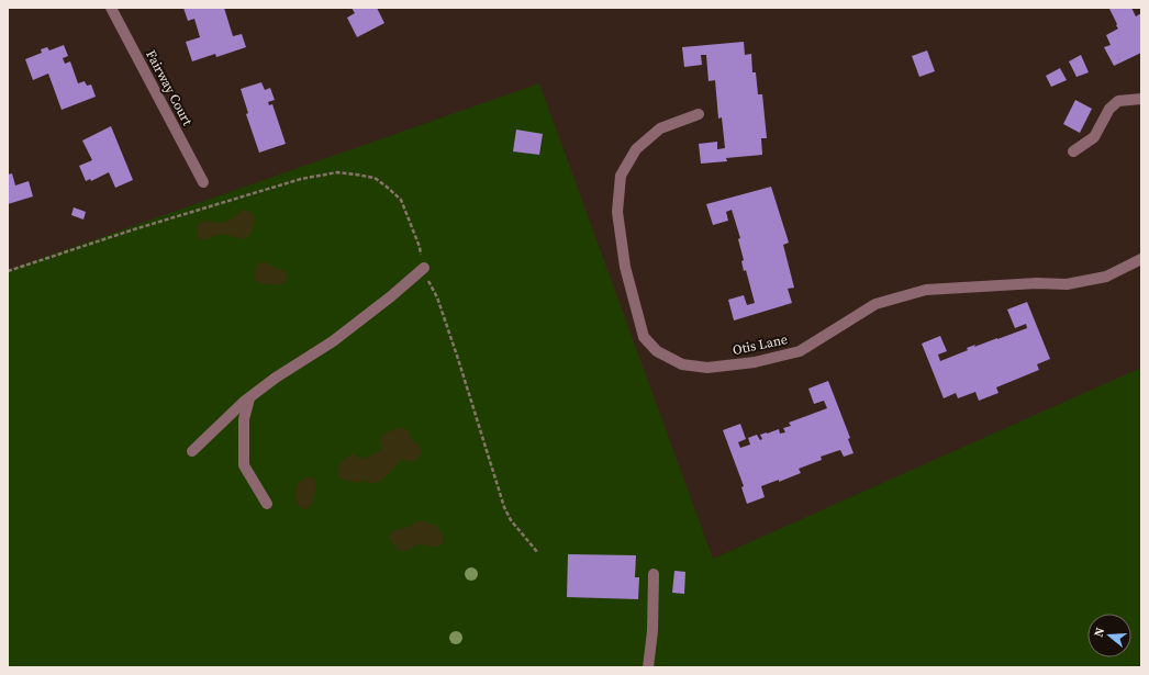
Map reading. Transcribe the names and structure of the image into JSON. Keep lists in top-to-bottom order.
{
  "streets": {
    "street": ["Fairway Court", "Otis Lane"]
  },
  "north": "left"
}
